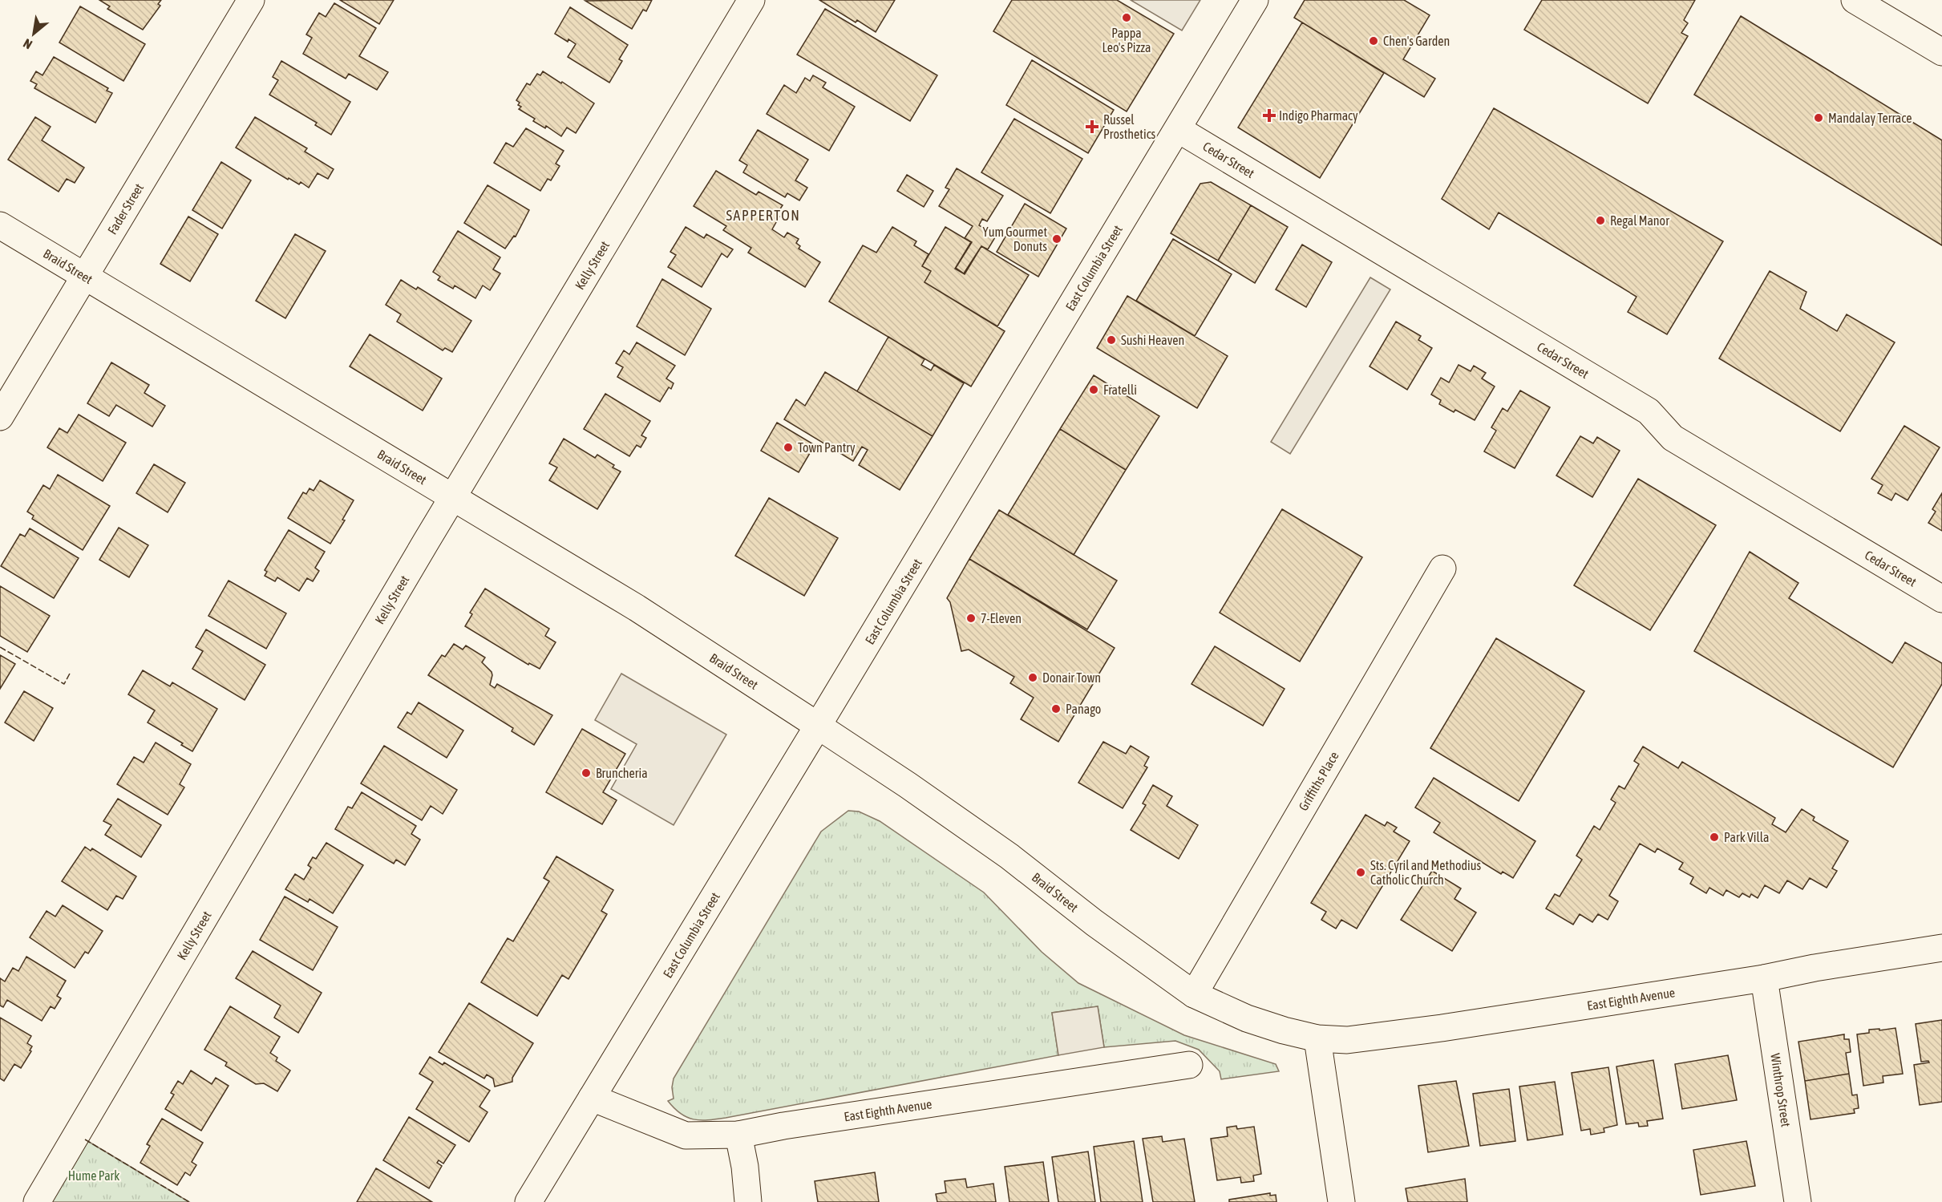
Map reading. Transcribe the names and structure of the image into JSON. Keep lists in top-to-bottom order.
{
  "streets": {
    "street": [
      "Cedar Street",
      "Fader Street",
      "Kelly Street",
      "Braid Street",
      "East Columbia Street",
      "Griffiths Place",
      "East Eighth Avenue",
      "Winthrop Street"
    ]
  },
  "crossings": [
    ["Cedar Street", "East Columbia Street"],
    ["Fader Street", "Braid Street"],
    ["Kelly Street", "Braid Street"],
    ["Braid Street", "East Columbia Street"],
    ["Braid Street", "Griffiths Place"],
    ["Braid Street", "East Eighth Avenue"],
    ["East Columbia Street", "East Eighth Avenue"],
    ["East Eighth Avenue", "Winthrop Street"]
  ],
  "districts": ["SAPPERTON"],
  "parks": ["Hume Park"],
  "places": {
    "other": [
      "Pappa Leo's Pizza",
      "Chen's Garden",
      "Mandalay Terrace",
      "Regal Manor",
      "Yum Gourmet Donuts",
      "Sushi Heaven",
      "Fratelli",
      "Town Pantry",
      "7-Eleven",
      "Donair Town",
      "Panago",
      "Bruncheria",
      "Park Villa",
      "Sts. Cyril and Methodius Catholic Church"
    ],
    "health": ["Indigo Pharmacy", "Russel Prosthetics"]
  },
  "north": "bottom left"
}
